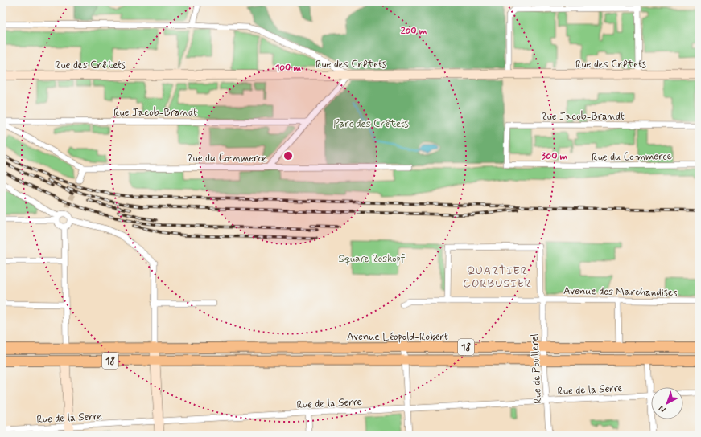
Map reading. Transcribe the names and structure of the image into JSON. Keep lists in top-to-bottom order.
{
  "streets": {
    "main road": ["Avenue Léopold-Robert", "18"],
    "street": [
      "Rue des Crêtets",
      "Rue Jacob-Brandt",
      "Rue du Commerce",
      "Avenue des Marchandises",
      "Rue de Pouillerel",
      "Rue de la Serre"
    ]
  },
  "crossings": [
    ["Rue Jacob-Brandt", "Rue du Commerce"],
    ["Avenue des Marchandises", "Rue de Pouillerel"],
    ["Avenue Léopold-Robert", "Rue de Pouillerel"],
    ["18", "Rue de Pouillerel"],
    ["Rue de Pouillerel", "Rue de la Serre"]
  ],
  "districts": ["QUARTIER CORBUSIER"],
  "parks": ["Parc des Crêtets", "Square Roskopf"],
  "north": "bottom left",
  "rings": ["200 m", "100 m", "300 m"]
}
